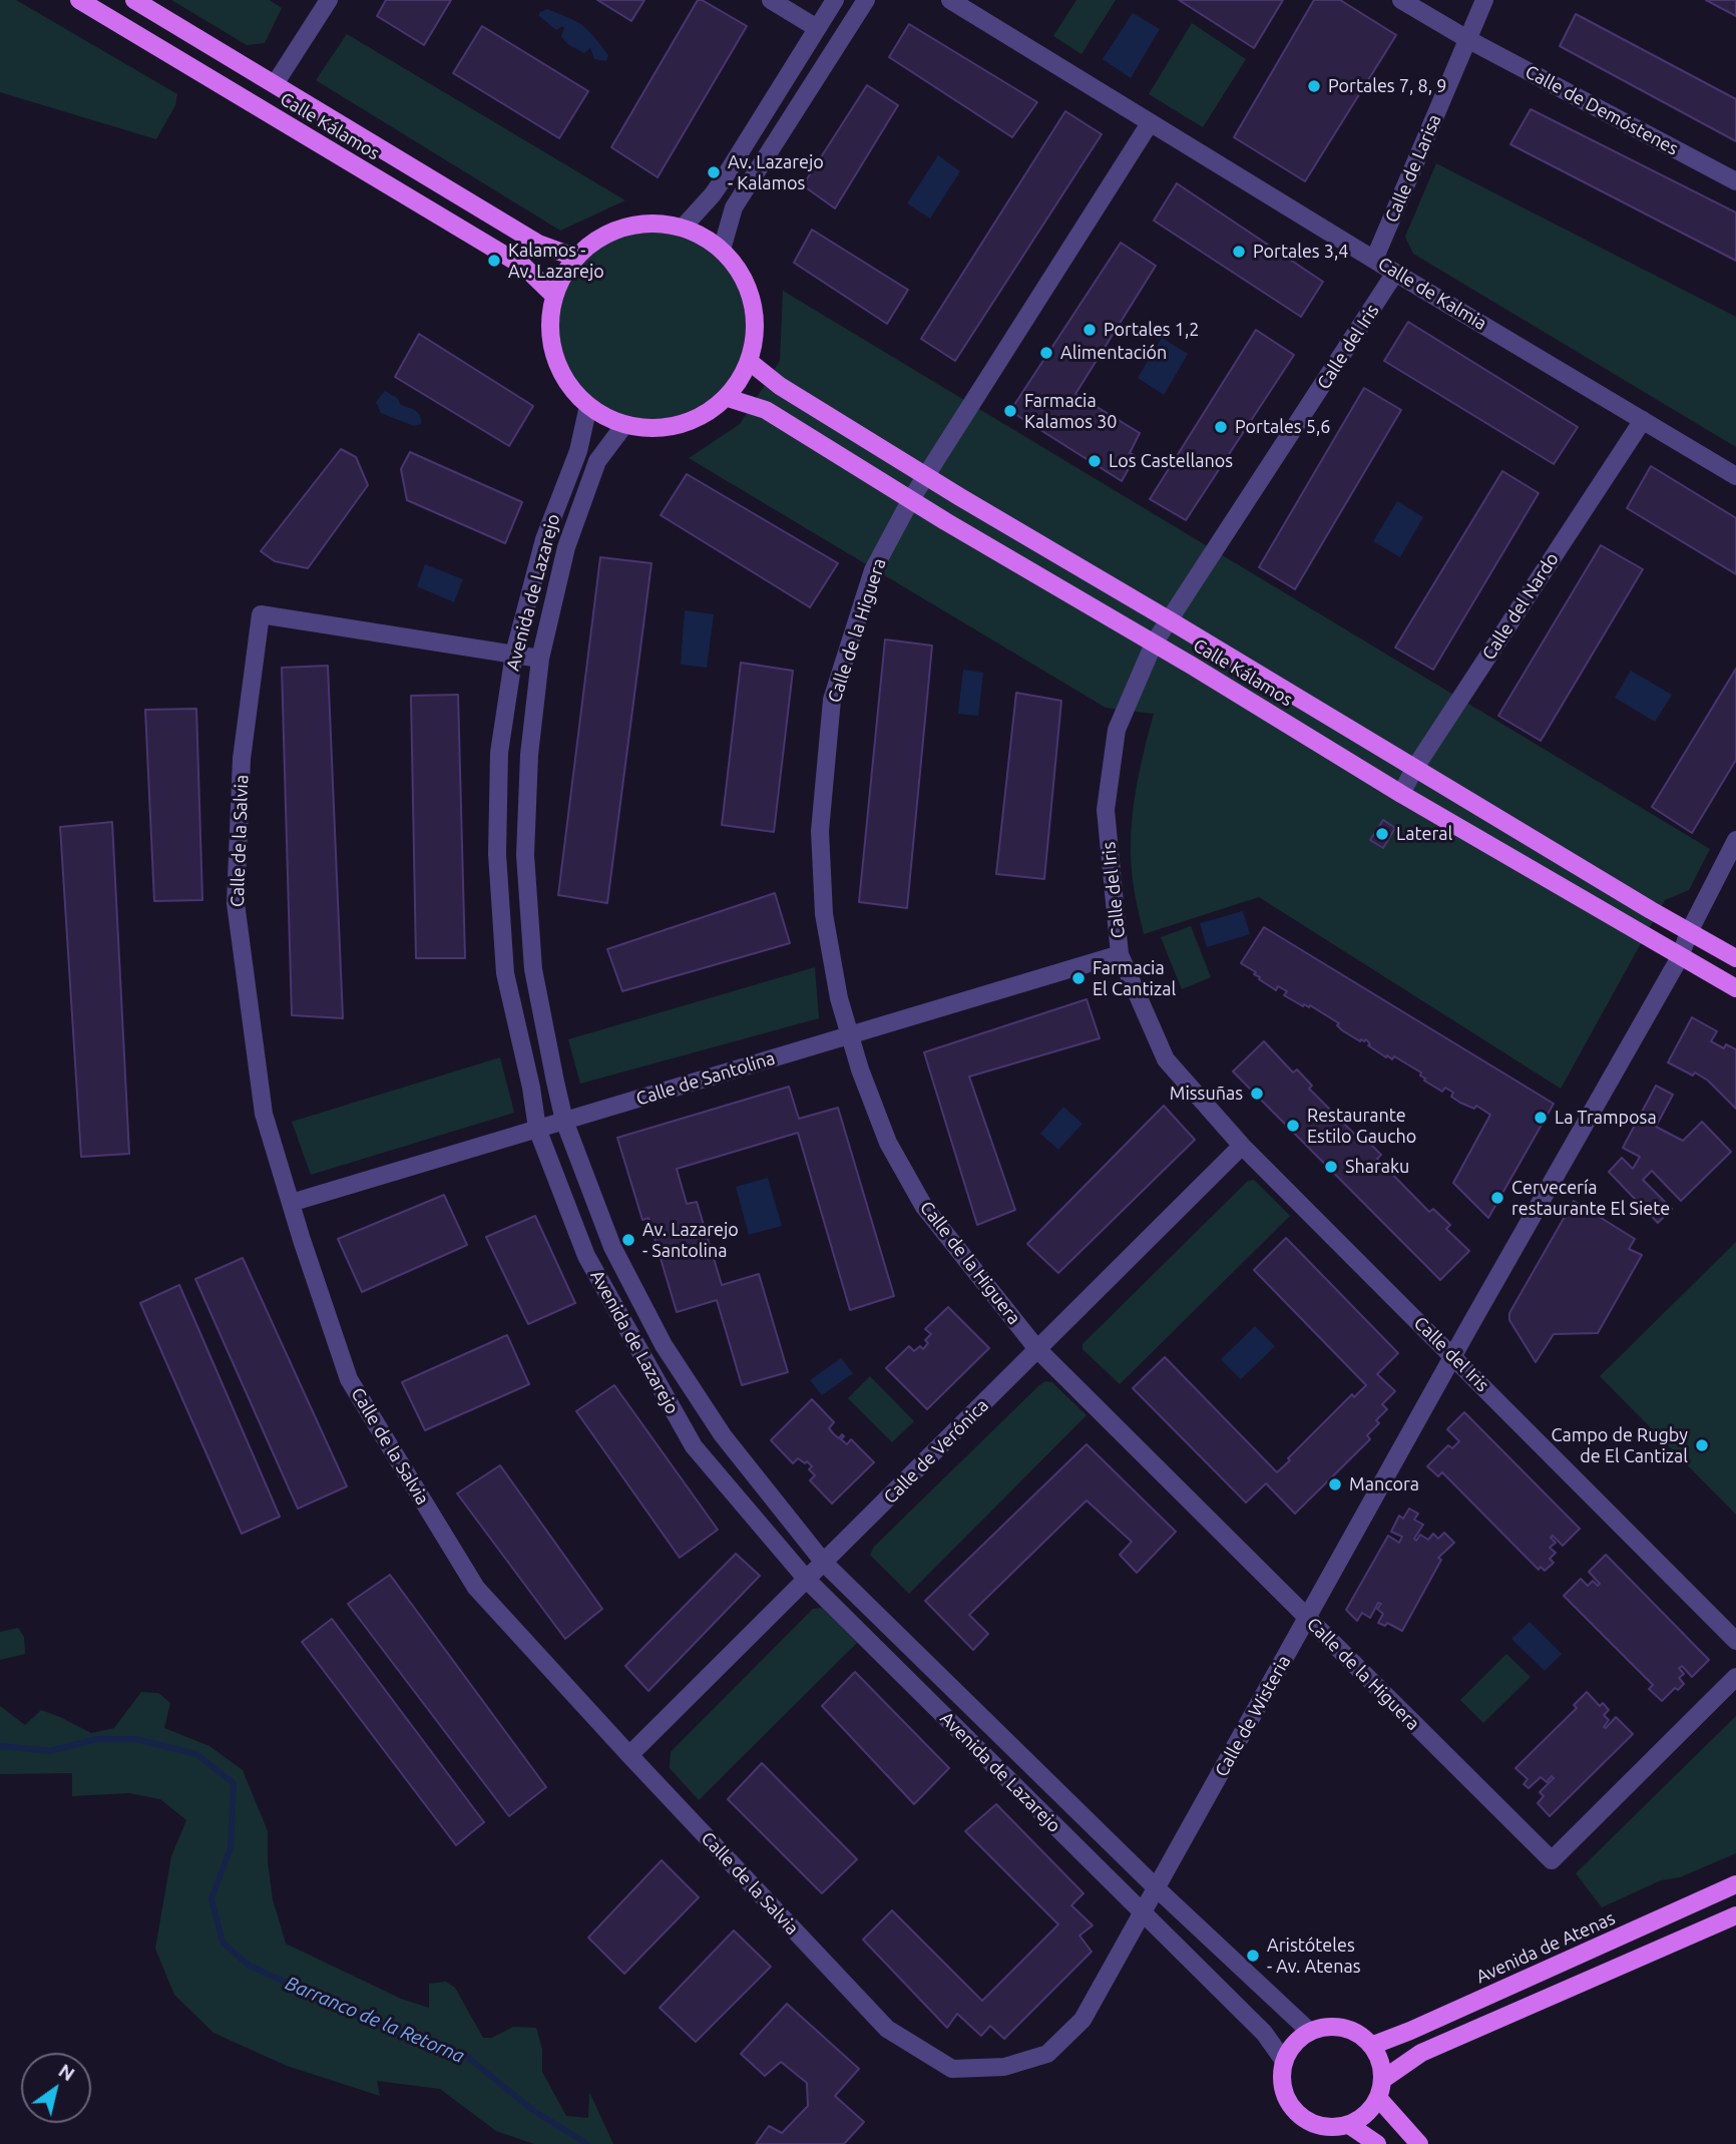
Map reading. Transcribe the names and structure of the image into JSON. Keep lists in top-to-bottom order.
{
  "streets": {
    "main road": ["Calle Kálamos", "Avenida de Atenas"],
    "street": [
      "Calle de Demóstenes",
      "Calle de Larisa",
      "Calle de Kalmia",
      "Calle del Iris",
      "Avenida de Lazarejo",
      "Calle del Nardo",
      "Calle de la Higuera",
      "Calle de la Salvia",
      "Calle de Santolina",
      "Calle de Verónica",
      "Calle de Wisteria"
    ]
  },
  "crossings": [
    ["Calle de Demóstenes", "Calle de Larisa"],
    ["Calle Kálamos", "Calle del Iris"],
    ["Calle Kálamos", "Avenida de Lazarejo"],
    ["Calle Kálamos", "Calle del Nardo"],
    ["Calle Kálamos", "Calle de la Higuera"],
    ["Calle Kálamos", "Calle de Wisteria"],
    ["Calle de Larisa", "Calle de Kalmia"],
    ["Calle de Kalmia", "Calle del Iris"],
    ["Calle de Kalmia", "Calle del Nardo"],
    ["Calle de Kalmia", "Calle de la Higuera"],
    ["Calle del Iris", "Calle de Santolina"],
    ["Calle del Iris", "Calle de Verónica"],
    ["Calle del Iris", "Calle de Wisteria"],
    ["Avenida de Lazarejo", "Calle de la Salvia"],
    ["Avenida de Lazarejo", "Calle de Santolina"],
    ["Avenida de Lazarejo", "Calle de Verónica"],
    ["Avenida de Lazarejo", "Calle de Wisteria"],
    ["Avenida de Lazarejo", "Avenida de Atenas"],
    ["Calle de la Higuera", "Calle de Santolina"],
    ["Calle de la Higuera", "Calle de Verónica"],
    ["Calle de la Higuera", "Calle de Wisteria"],
    ["Calle de la Salvia", "Calle de Santolina"],
    ["Calle de la Salvia", "Calle de Verónica"],
    ["Calle de la Salvia", "Calle de Wisteria"]
  ],
  "water": ["Barranco de la Retorna"],
  "places": [
    "Portales 7, 8, 9",
    "Av. Lazarejo - Kalamos",
    "Portales 3,4",
    "Kalamos - Av. Lazarejo",
    "Portales 1,2",
    "Alimentación",
    "Farmacia Kalamos 30",
    "Portales 5,6",
    "Los Castellanos",
    "Lateral",
    "Farmacia El Cantizal",
    "Missuñas",
    "La Tramposa",
    "Restaurante Estilo Gaucho",
    "Sharaku",
    "Cervecería restaurante El Siete",
    "Av. Lazarejo - Santolina",
    "Campo de Rugby de El Cantizal",
    "Mancora",
    "Aristóteles - Av. Atenas"
  ],
  "north": "top right"
}
